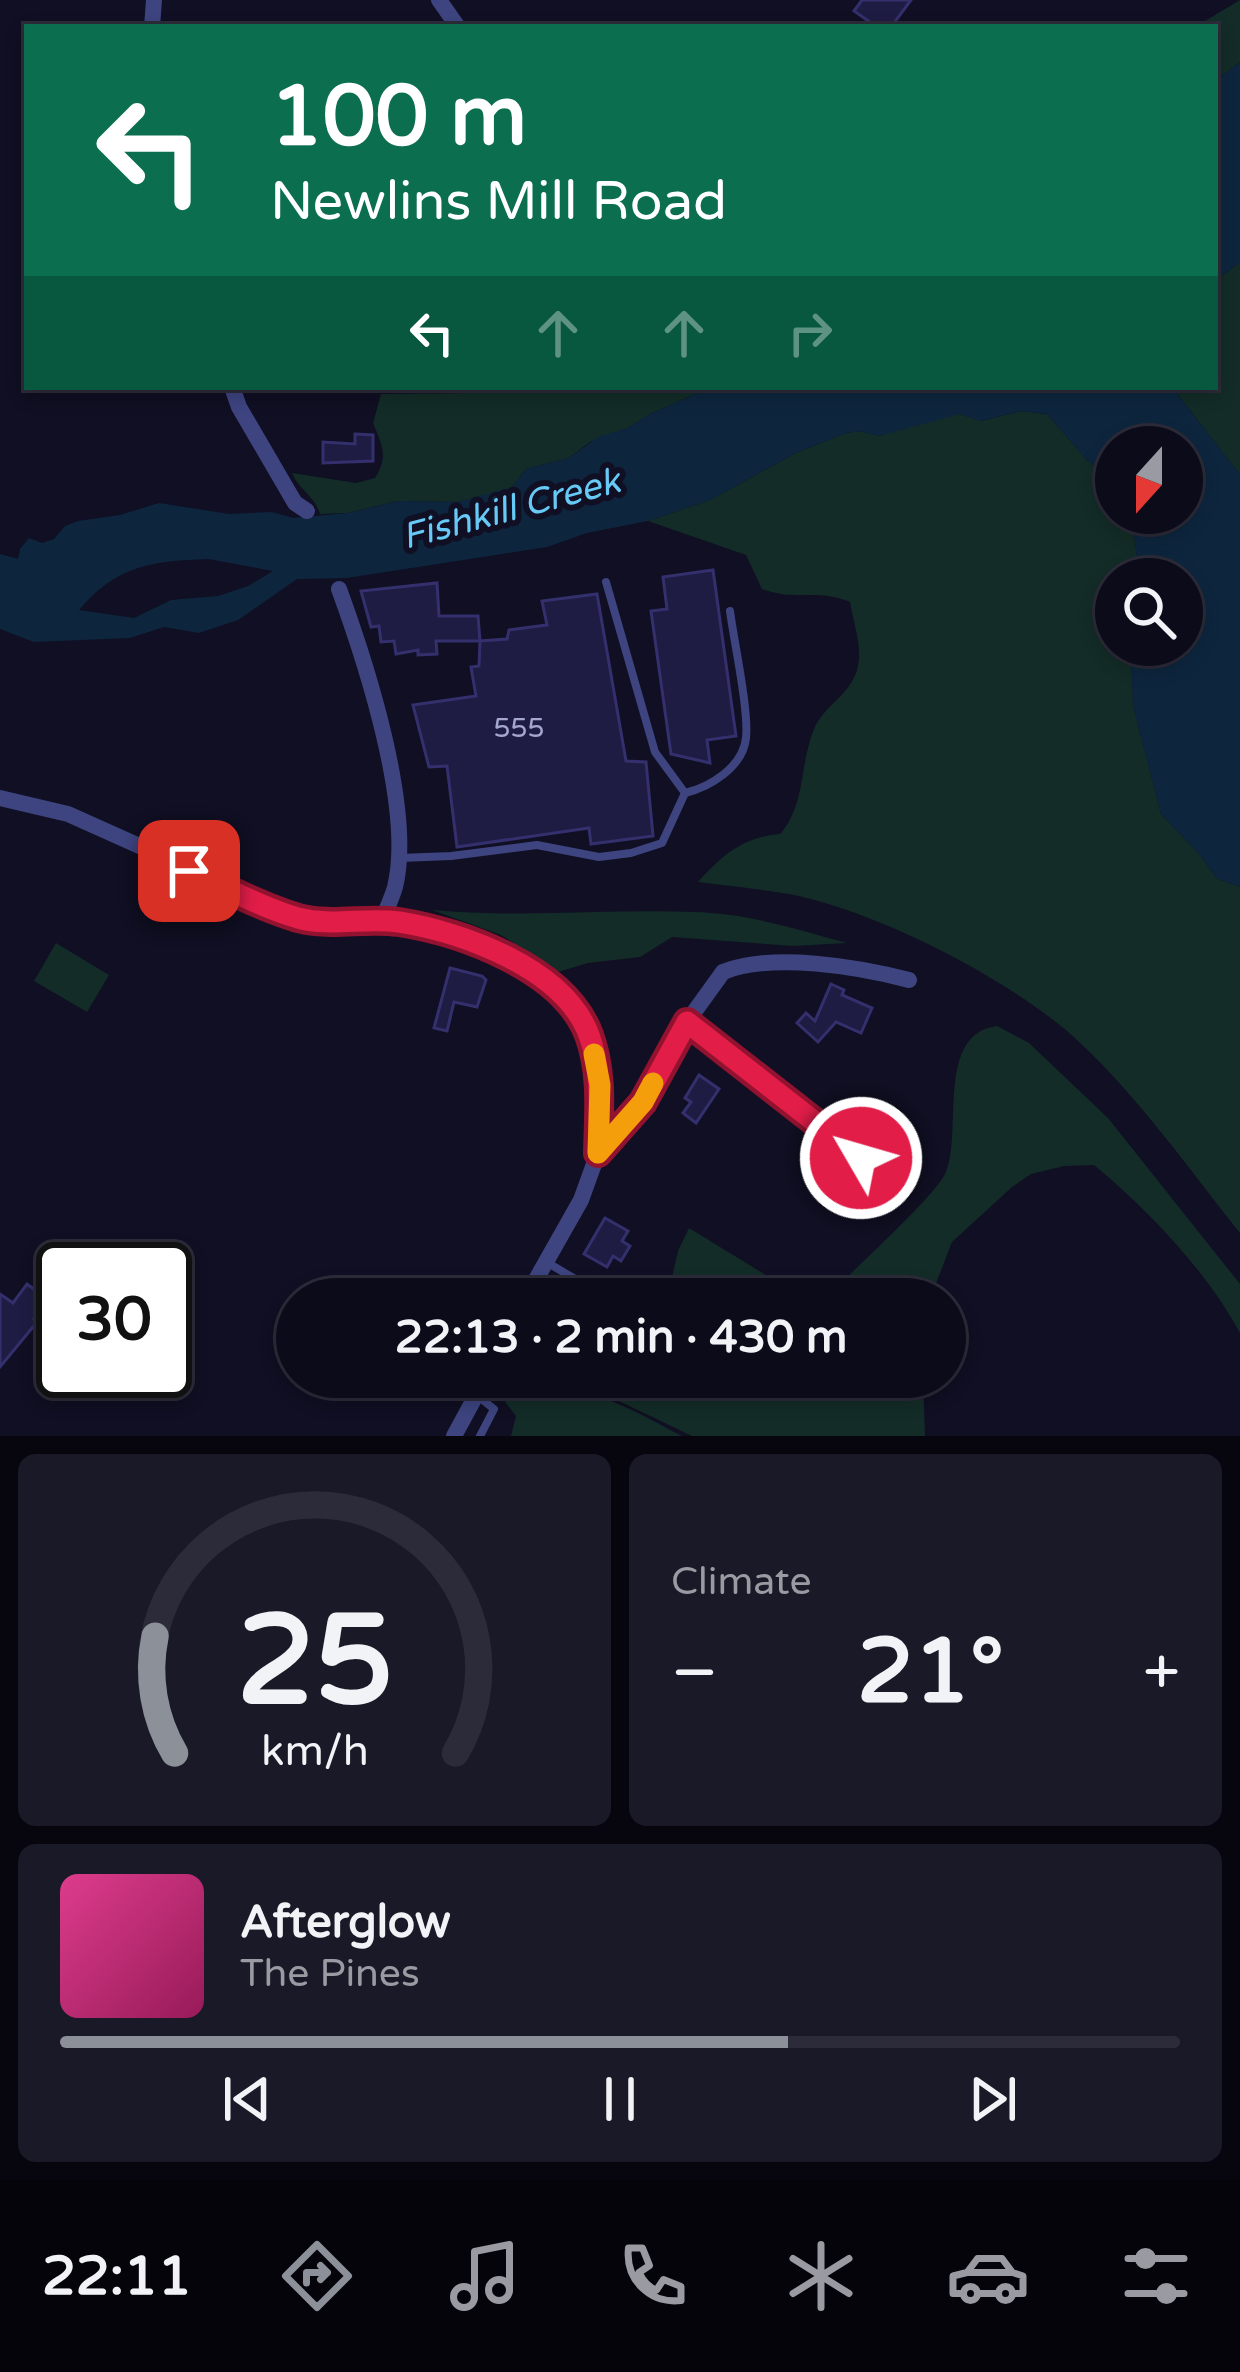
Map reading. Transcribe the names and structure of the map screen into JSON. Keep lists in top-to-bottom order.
{
  "water": ["Fishkill Creek"],
  "house_numbers": ["555"],
  "north": "bottom",
  "page": {
    "turn": ["100 m", "Newlins Mill Road"],
    "limit": "30",
    "trip": "22:13 · 2 min · 430 m",
    "tile": "Climate",
    "heat": ["−", "21°", "+"],
    "song": ["Afterglow", "The Pines"],
    "tabs": "22:11",
    "gauge": ["25", "km/h"]
  }
}
